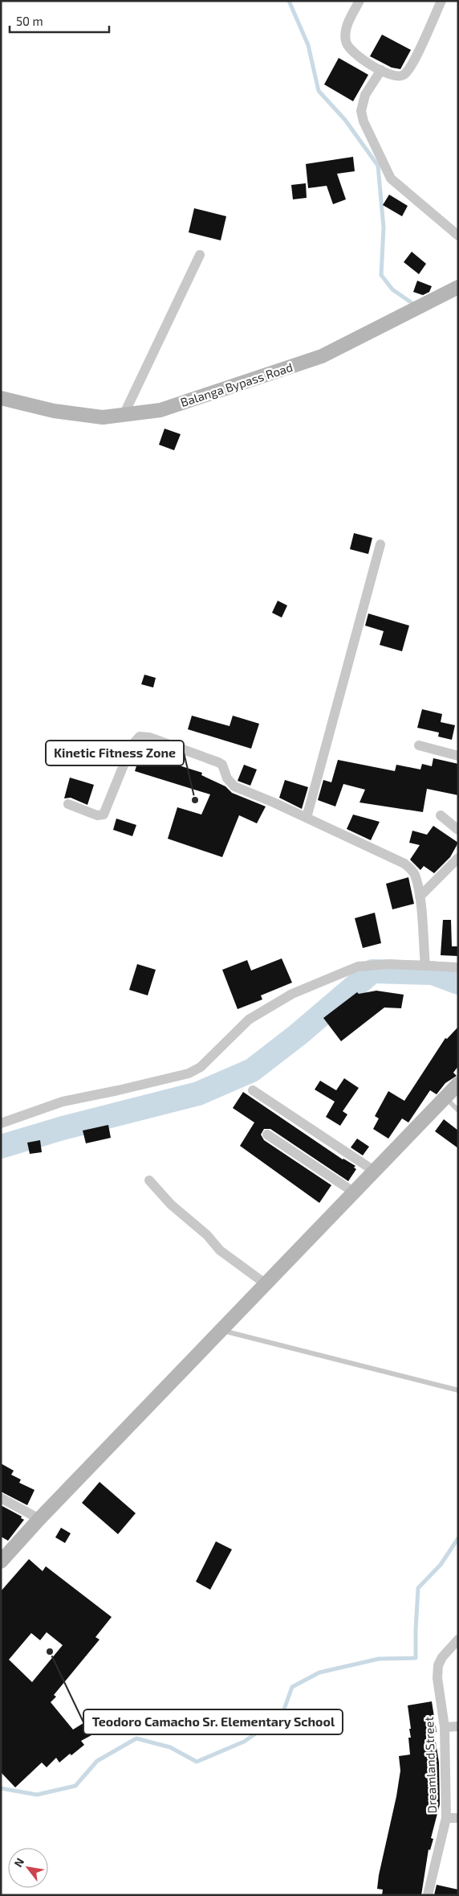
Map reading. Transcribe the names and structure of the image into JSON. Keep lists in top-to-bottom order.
{
  "streets": {
    "street": ["Balanga Bypass Road", "Dreamland Street"]
  },
  "places": ["Kinetic Fitness Zone", "Teodoro Camacho Sr. Elementary School"],
  "scale_bar": "50 m",
  "north": "top left"
}
